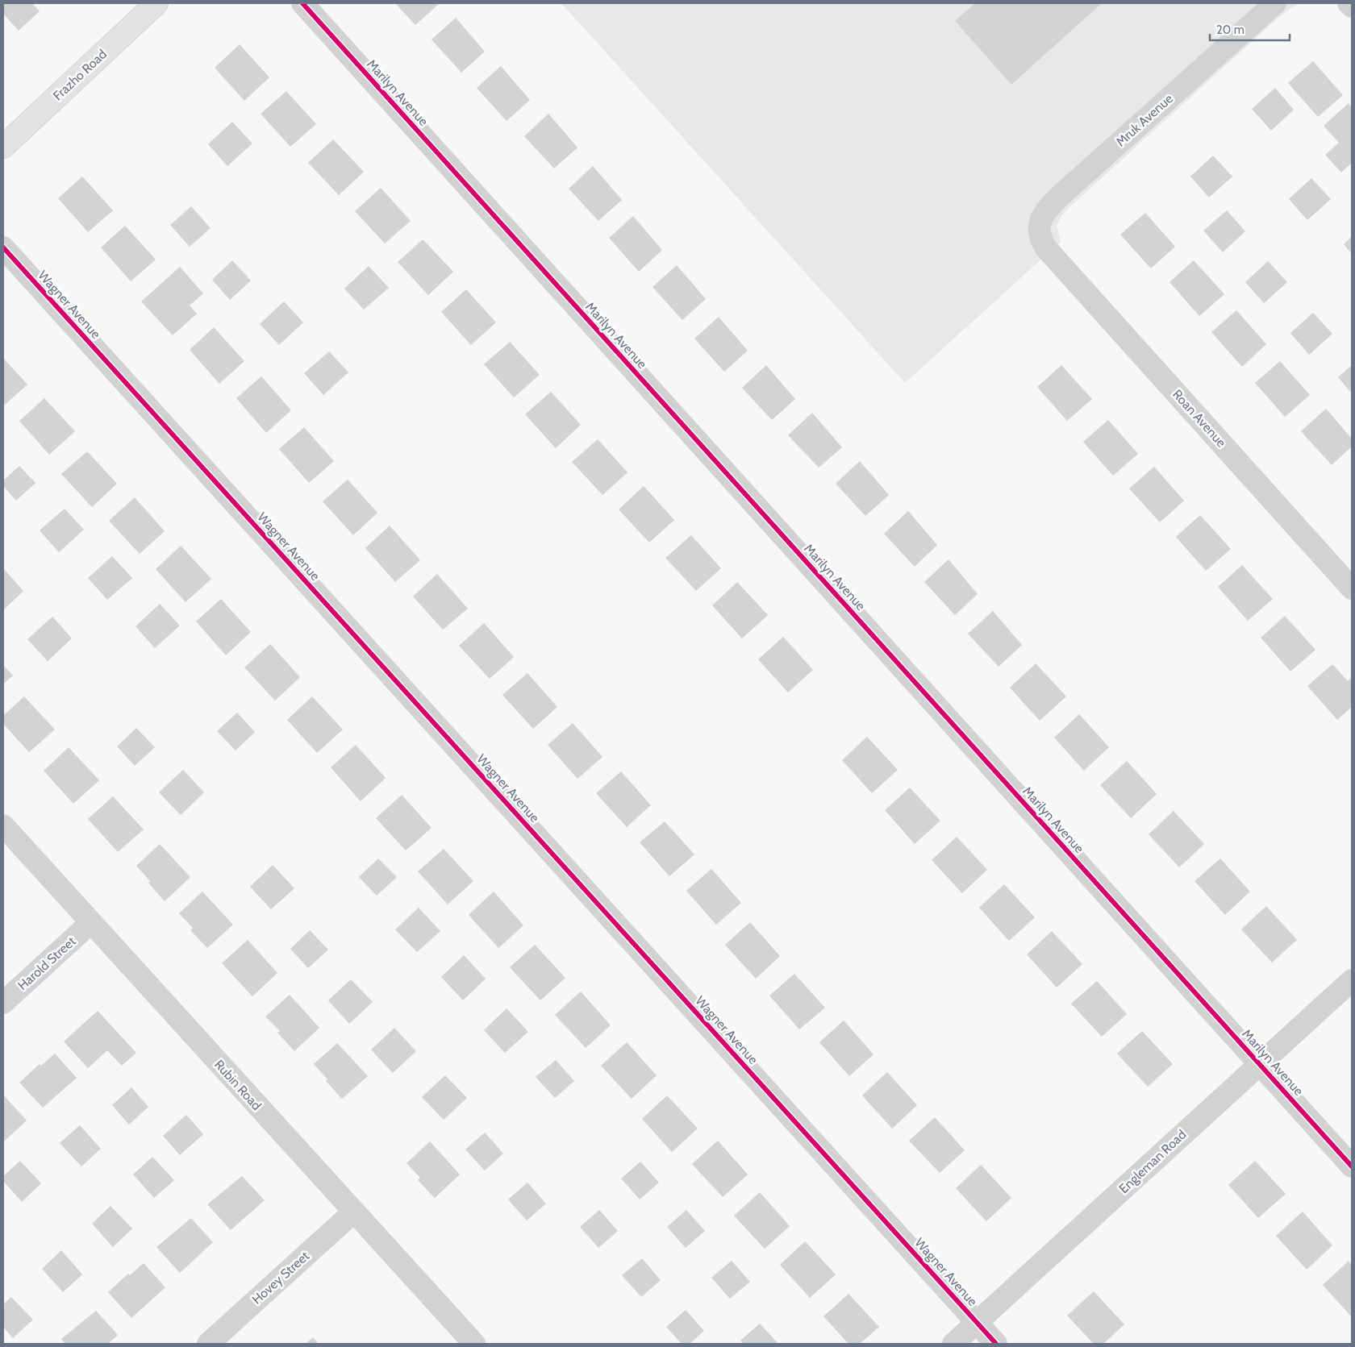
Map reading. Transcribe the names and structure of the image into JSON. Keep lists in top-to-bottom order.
{
  "streets": {
    "street": [
      "Frazho Road",
      "Marilyn Avenue",
      "Mruk Avenue",
      "Wagner Avenue",
      "Roan Avenue",
      "Harold Street",
      "Rubin Road",
      "Engleman Road",
      "Hovey Street"
    ]
  },
  "crossings": [
    ["Marilyn Avenue", "Engleman Road"],
    ["Mruk Avenue", "Roan Avenue"],
    ["Wagner Avenue", "Engleman Road"],
    ["Harold Street", "Rubin Road"],
    ["Rubin Road", "Hovey Street"]
  ],
  "scale_bar": "20 m"
}
